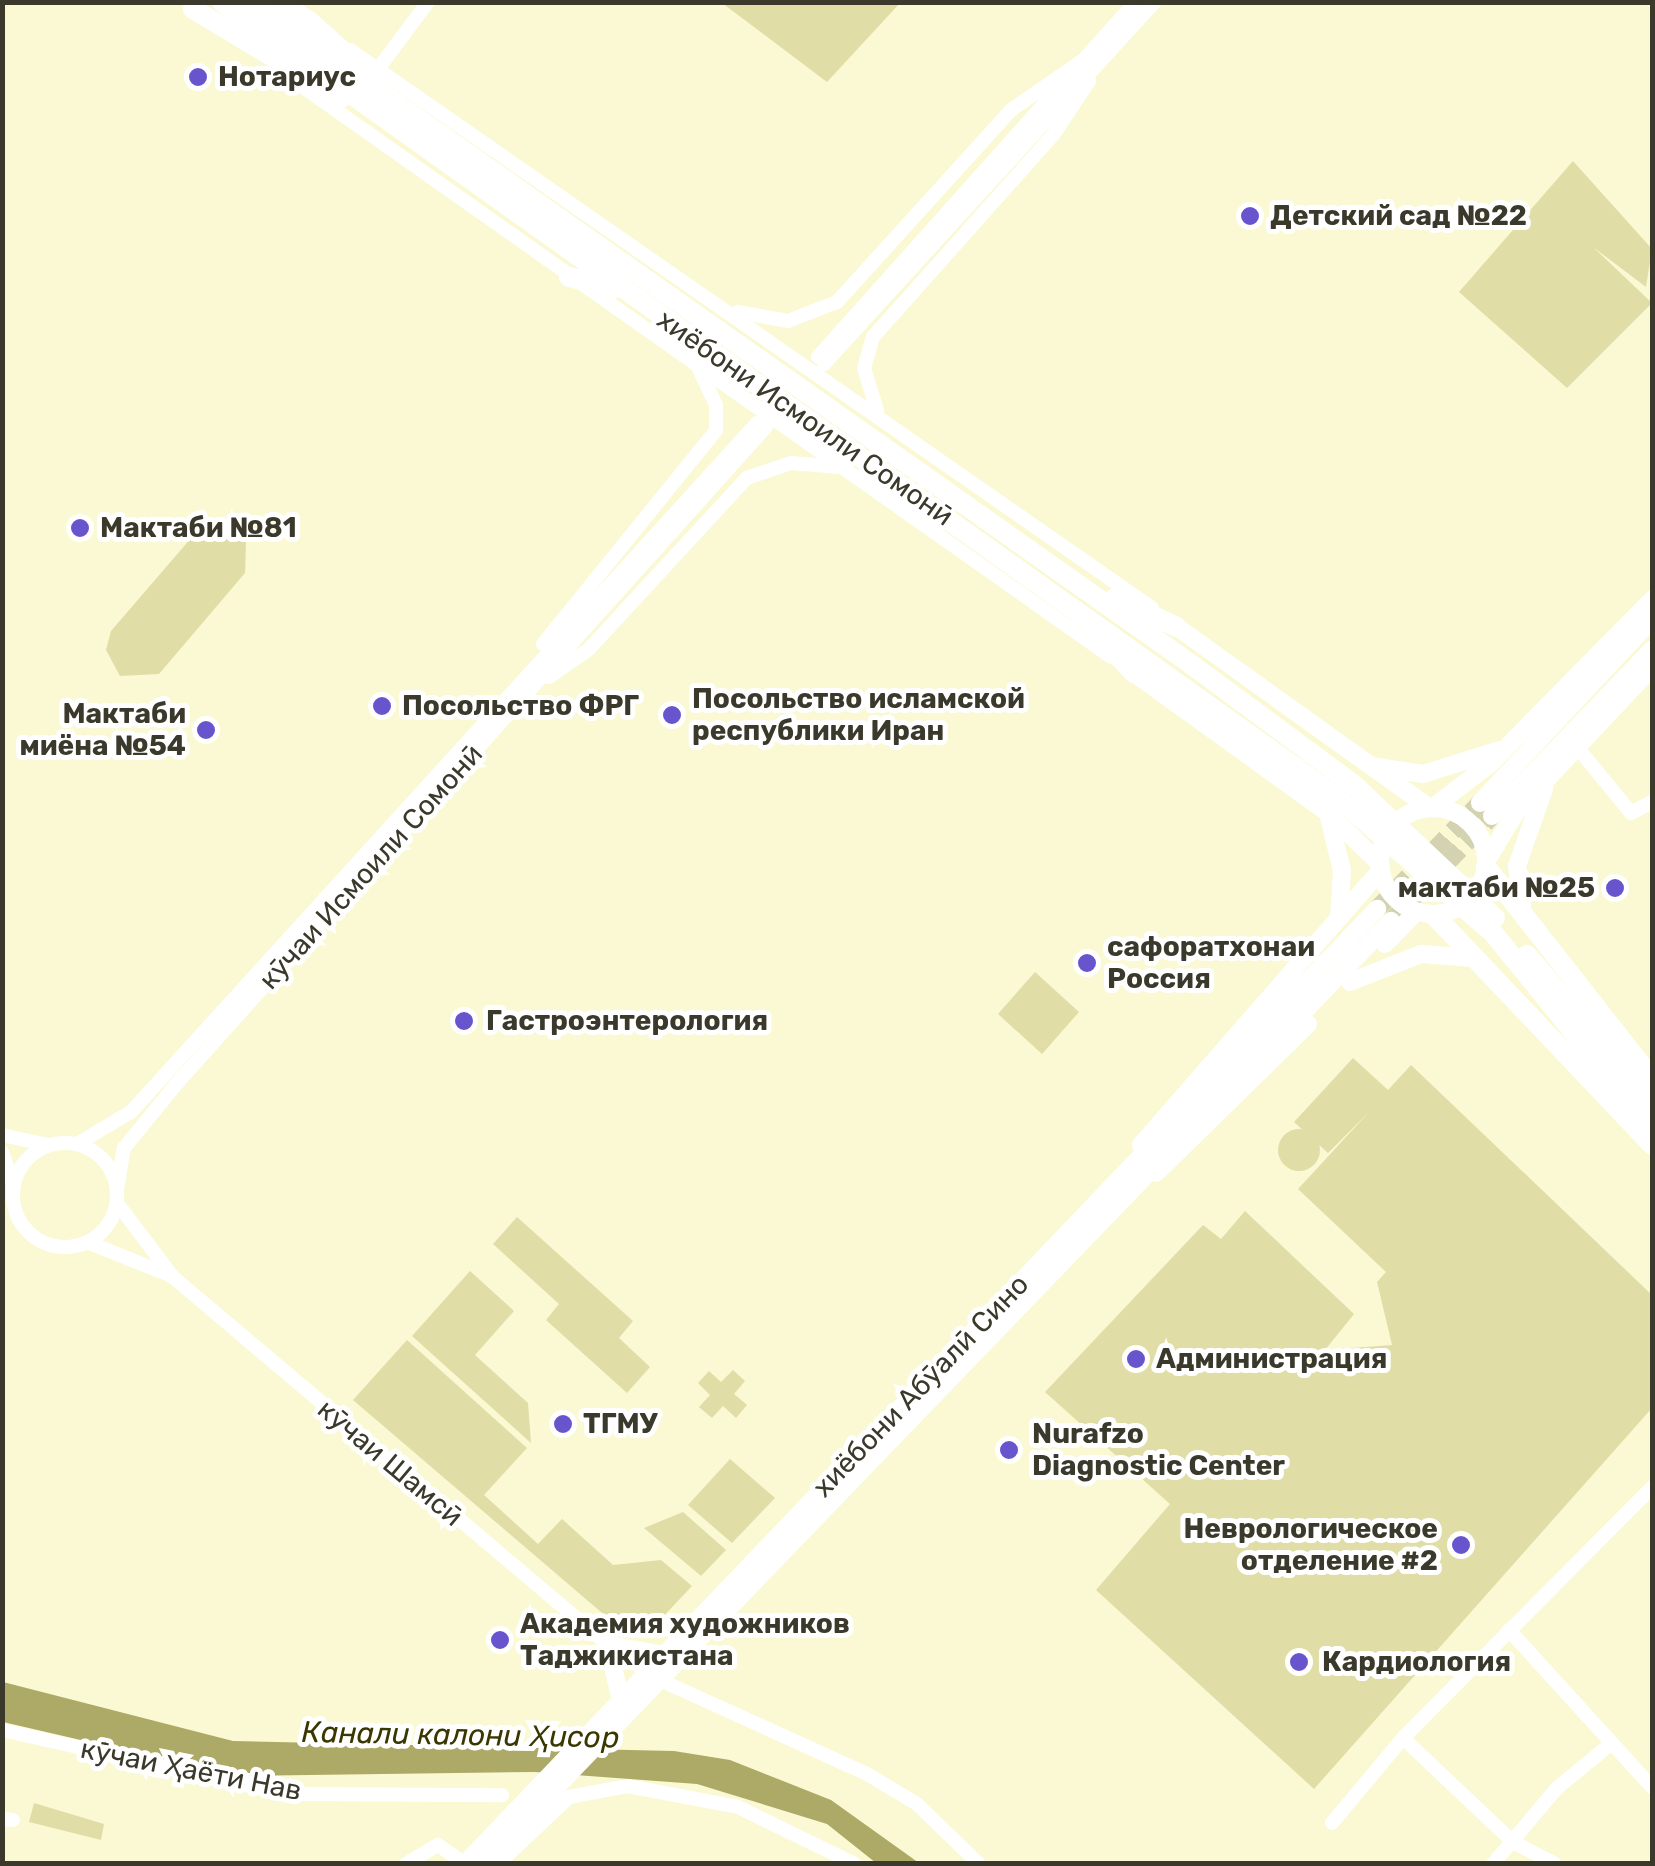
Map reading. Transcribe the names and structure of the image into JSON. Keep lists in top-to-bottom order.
{
  "streets": {
    "highway": ["хиёбони Исмоили Сомонӣ"],
    "main road": ["хиёбони Абӯалӣ Сино"],
    "street": ["кӯчаи Исмоили Сомонӣ", "кӯчаи Шамсӣ", "кӯчаи Ҳаёти Нав"]
  },
  "crossings": [
    ["кӯчаи Исмоили Сомонӣ", "кӯчаи Шамсӣ"],
    ["хиёбони Абӯалӣ Сино", "кӯчаи Шамсӣ"]
  ],
  "water": ["Канали калони Ҳисор"],
  "places": [
    "Нотариус",
    "Детский сад №22",
    "Мактаби №81",
    "Посольство ФРГ",
    "Посольство исламской республики Иран",
    "Мактаби миёна №54",
    "мактаби №25",
    "сафоратхонаи Россия",
    "Гастроэнтерология",
    "Администрация",
    "ТГМУ",
    "Nurafzo Diagnostic Center",
    "Неврологическое отделение #2",
    "Академия художников Таджикистана",
    "Кардиология"
  ]
}
